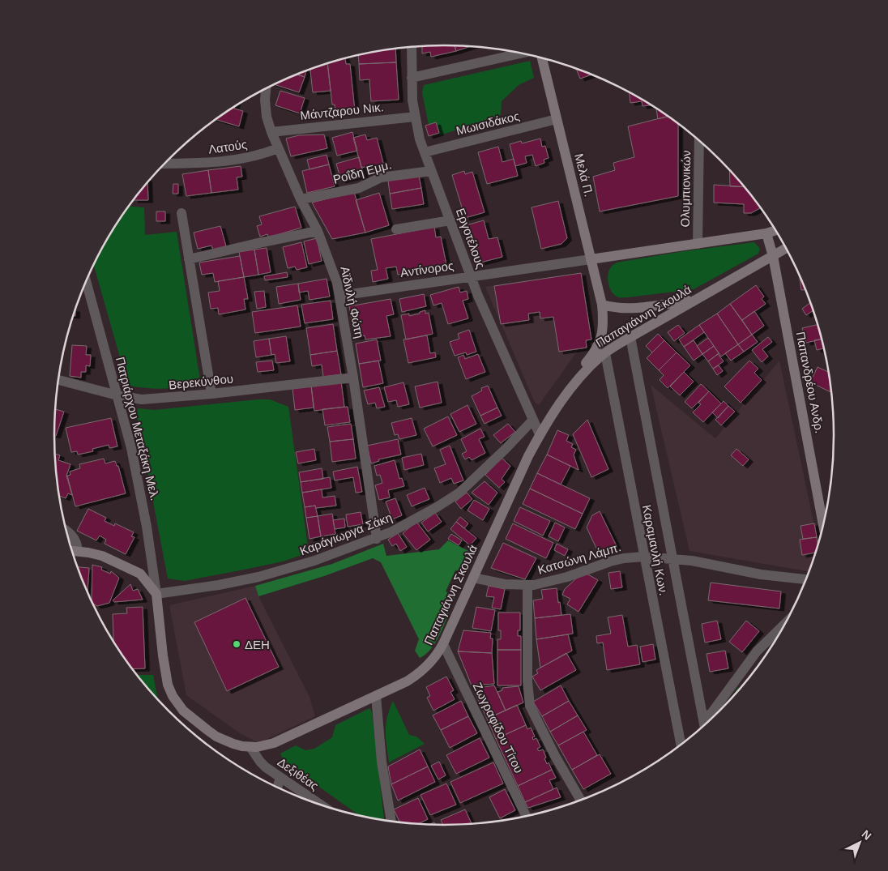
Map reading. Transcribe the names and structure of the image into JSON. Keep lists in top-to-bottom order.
{
  "streets": {
    "street": [
      "Μάντζαρου Νικ.",
      "Μωισιδάκος",
      "Λατούς",
      "Ροΐδη Εμμ.",
      "Μελά Π.",
      "Ολυμπιονικών",
      "Εργοτέλους",
      "Αντίνορος",
      "Αϊδινλή Φώτη",
      "Παπαγιάννη Σκουλά",
      "Βερεκύνθου",
      "Παπανδρέου Ανδρ.",
      "Πατριάρχου Μεταξάκη Μελ.",
      "Καράγιωργα Σάκη",
      "Καραμανλή Κων.",
      "Κατσώνη Λάμπ.",
      "Ζωγραφίδου Τίτου",
      "Δεξιθέας"
    ]
  },
  "crossings": [
    ["Μάντζαρου Νικ.", "Εργοτέλους"],
    ["Μάντζαρου Νικ.", "Αϊδινλή Φώτη"],
    ["Μωισιδάκος", "Μελά Π."],
    ["Μωισιδάκος", "Εργοτέλους"],
    ["Λατούς", "Αϊδινλή Φώτη"],
    ["Ροΐδη Εμμ.", "Εργοτέλους"],
    ["Ροΐδη Εμμ.", "Αϊδινλή Φώτη"],
    ["Μελά Π.", "Αντίνορος"],
    ["Μελά Π.", "Παπαγιάννη Σκουλά"],
    ["Εργοτέλους", "Αντίνορος"],
    ["Εργοτέλους", "Παπαγιάννη Σκουλά"],
    ["Εργοτέλους", "Καράγιωργα Σάκη"],
    ["Αντίνορος", "Αϊδινλή Φώτη"],
    ["Αϊδινλή Φώτη", "Βερεκύνθου"],
    ["Αϊδινλή Φώτη", "Καράγιωργα Σάκη"],
    ["Παπαγιάννη Σκουλά", "Παπανδρέου Ανδρ."],
    ["Παπαγιάννη Σκουλά", "Πατριάρχου Μεταξάκη Μελ."],
    ["Παπαγιάννη Σκουλά", "Καράγιωργα Σάκη"],
    ["Παπαγιάννη Σκουλά", "Καραμανλή Κων."],
    ["Παπαγιάννη Σκουλά", "Κατσώνη Λάμπ."],
    ["Παπαγιάννη Σκουλά", "Ζωγραφίδου Τίτου"],
    ["Παπαγιάννη Σκουλά", "Δεξιθέας"],
    ["Βερεκύνθου", "Πατριάρχου Μεταξάκη Μελ."],
    ["Πατριάρχου Μεταξάκη Μελ.", "Καράγιωργα Σάκη"],
    ["Καραμανλή Κων.", "Κατσώνη Λάμπ."]
  ],
  "places": ["ΔΕΗ"],
  "north": "top right"
}
